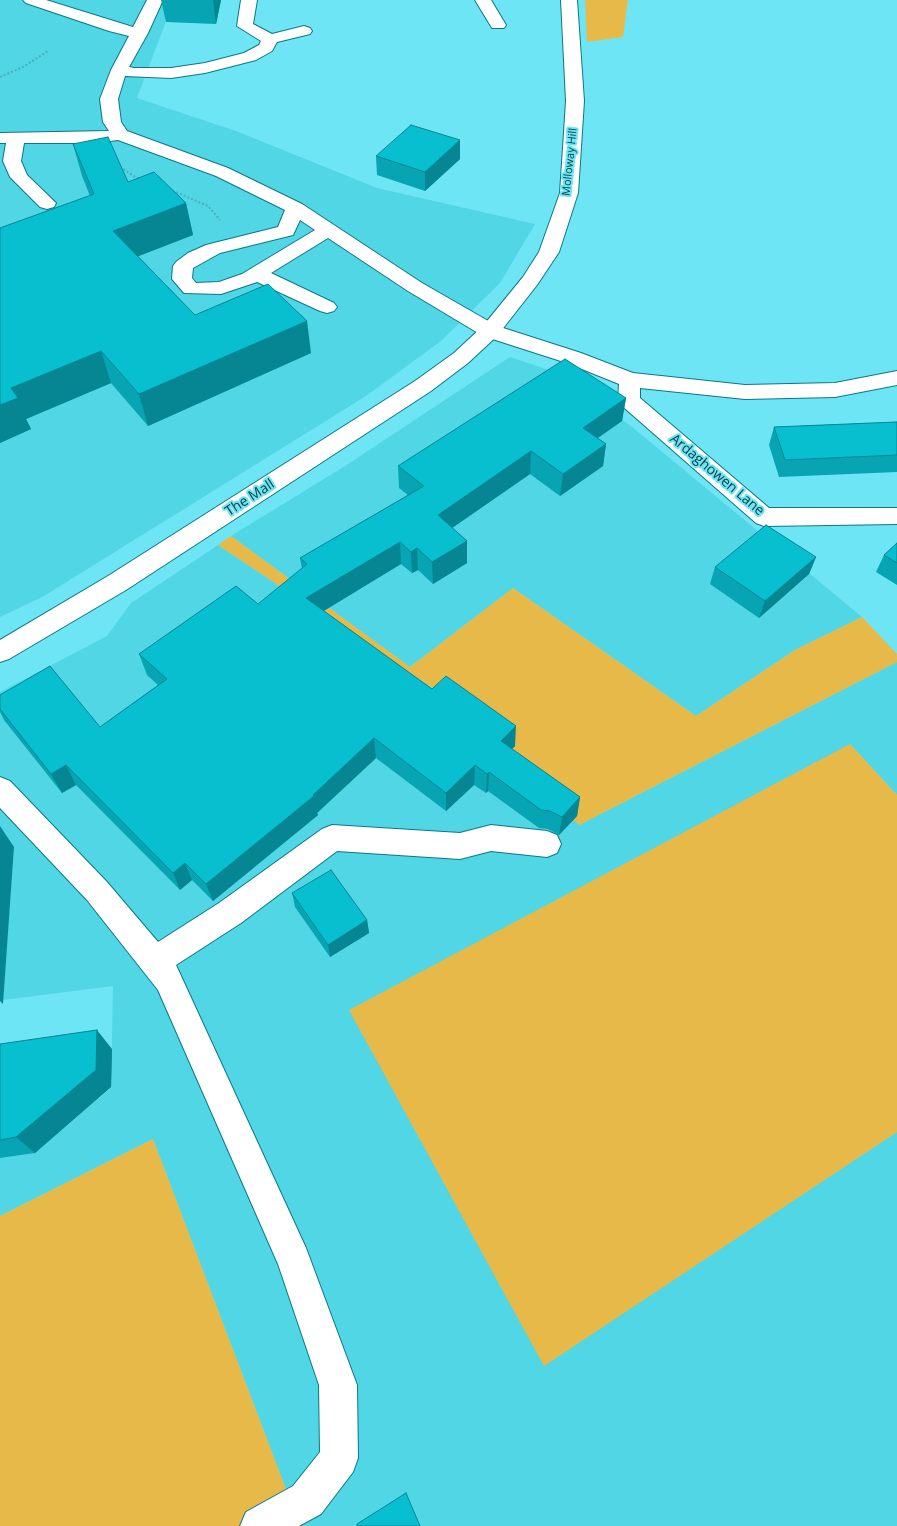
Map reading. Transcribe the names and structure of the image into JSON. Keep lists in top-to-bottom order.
{
  "streets": {
    "main road": ["Molloway Hill", "Ardaghowen Lane", "The Mall"]
  },
  "crossings": [
    ["Molloway Hill", "The Mall"]
  ]
}
